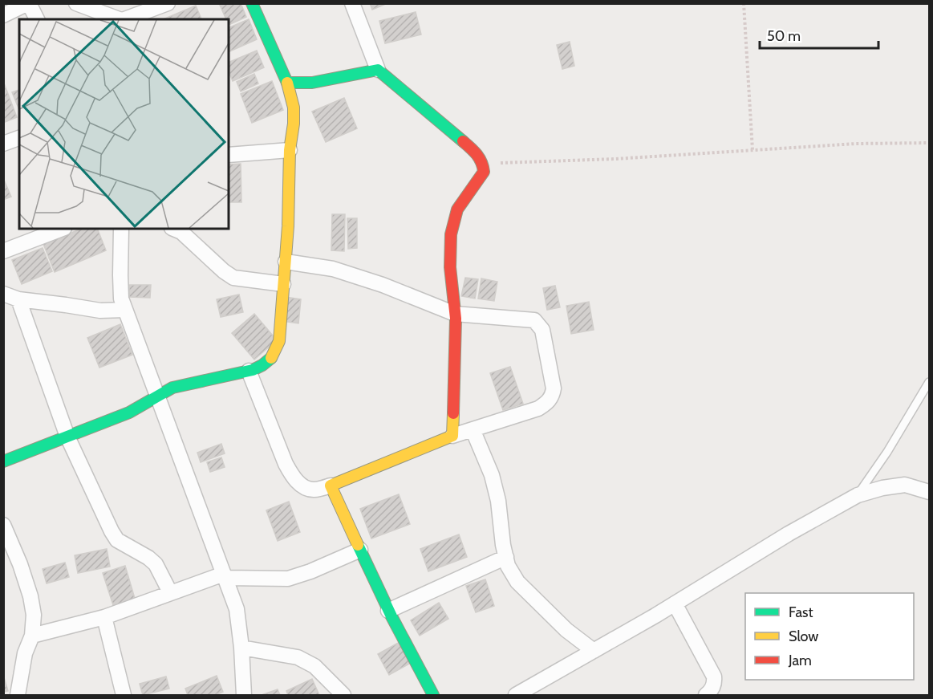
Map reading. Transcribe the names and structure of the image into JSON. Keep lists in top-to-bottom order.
{
  "legend": ["Fast", "Slow", "Jam"],
  "scale_bar": "50 m"
}
